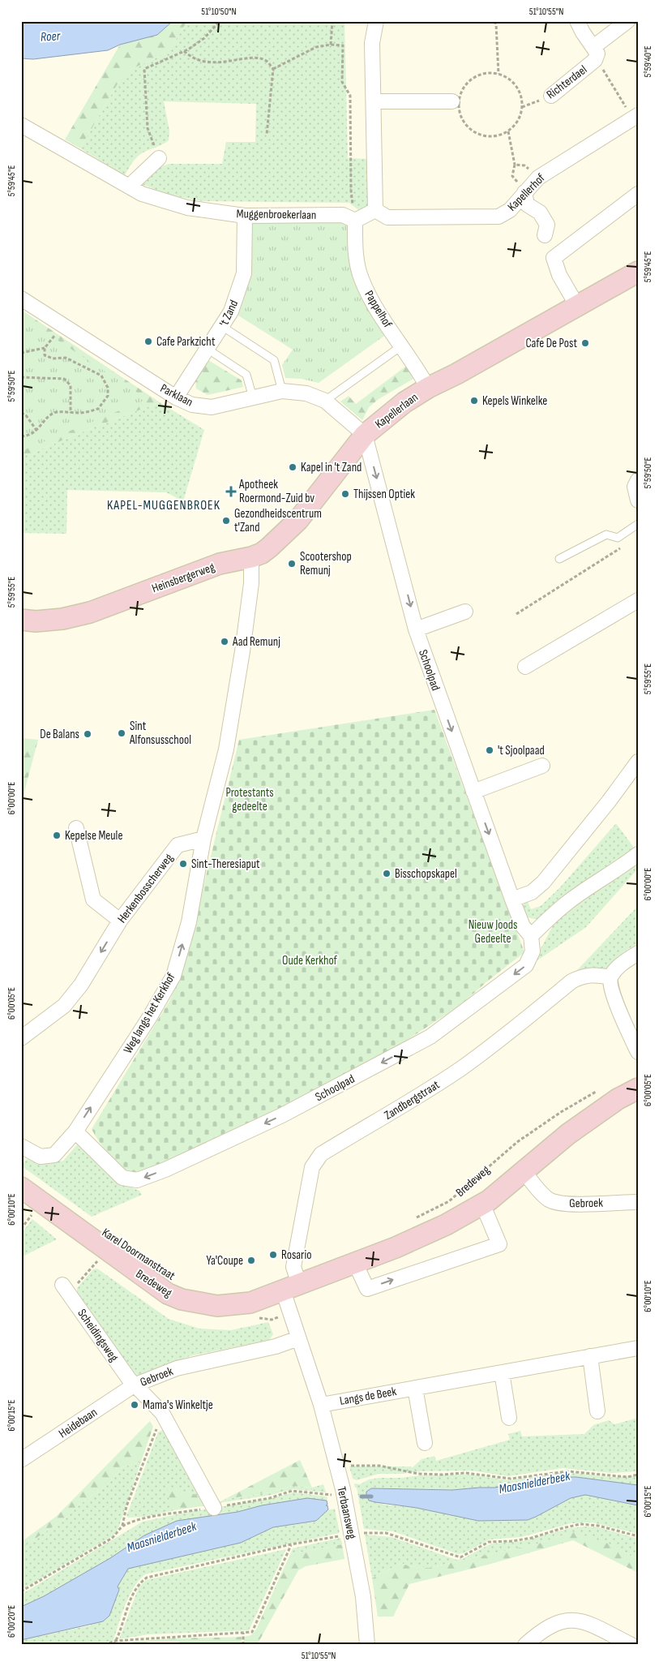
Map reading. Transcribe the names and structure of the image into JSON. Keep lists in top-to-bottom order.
{
  "streets": {
    "street": [
      "Richterdael",
      "Kapellerhof",
      "Muggenbroekerlaan",
      "Pappelhof",
      "'t Zand",
      "Parklaan",
      "Kapellerlaan",
      "Heinsbergerweg",
      "Schoolpad",
      "Herkenbosscherweg",
      "Weg langs het Kerkhof",
      "Zandbergstraat",
      "Bredeweg",
      "Gebroek",
      "Scheidingsweg",
      "Langs de Beek",
      "Heidebaan",
      "Terbaansweg"
    ]
  },
  "crossings": [
    ["Muggenbroekerlaan", "Pappelhof"],
    ["Muggenbroekerlaan", "'t Zand"],
    ["Pappelhof", "Kapellerlaan"],
    ["'t Zand", "Parklaan"],
    ["Parklaan", "Kapellerlaan"],
    ["Parklaan", "Schoolpad"],
    ["Kapellerlaan", "Heinsbergerweg"],
    ["Kapellerlaan", "Schoolpad"],
    ["Schoolpad", "Weg langs het Kerkhof"],
    ["Herkenbosscherweg", "Weg langs het Kerkhof"],
    ["Zandbergstraat", "Bredeweg"],
    ["Zandbergstraat", "Terbaansweg"],
    ["Bredeweg", "Gebroek"],
    ["Bredeweg", "Terbaansweg"],
    ["Gebroek", "Scheidingsweg"],
    ["Gebroek", "Heidebaan"],
    ["Gebroek", "Terbaansweg"],
    ["Scheidingsweg", "Heidebaan"],
    ["Langs de Beek", "Terbaansweg"]
  ],
  "one_way": ["Herkenbosscherweg", "Weg langs het Kerkhof"],
  "districts": ["KAPEL-MUGGENBROEK"],
  "water": ["Roer", "Maasnielderbeek"],
  "parks": ["Protestants gedeelte", "Nieuw Joods Gedeelte", "Oude Kerkhof"],
  "places": {
    "other": [
      "Cafe Parkzicht",
      "Cafe De Post",
      "Kepels Winkelke",
      "Kapel in 't Zand",
      "Thijssen Optiek",
      "Gezondheidscentrum t'Zand",
      "Scootershop Remunj",
      "Aad Remunj",
      "Sint Alfonsusschool",
      "De Balans",
      "'t Sjoolpaad",
      "Kepelse Meule",
      "Sint-Theresiaput",
      "Bisschopskapel",
      "Rosario",
      "Ya'Coupe",
      "Mama's Winkeltje"
    ],
    "health": ["Apotheek Roermond-Zuid bv"]
  },
  "coordinates": [
    "51°10'50\"N",
    "51°10'55\"N",
    "5°59'40\"E",
    "5°59'45\"E",
    "5°59'50\"E",
    "5°59'55\"E",
    "6°00'00\"E",
    "6°00'05\"E",
    "6°00'10\"E",
    "6°00'15\"E",
    "6°00'20\"E"
  ]
}
